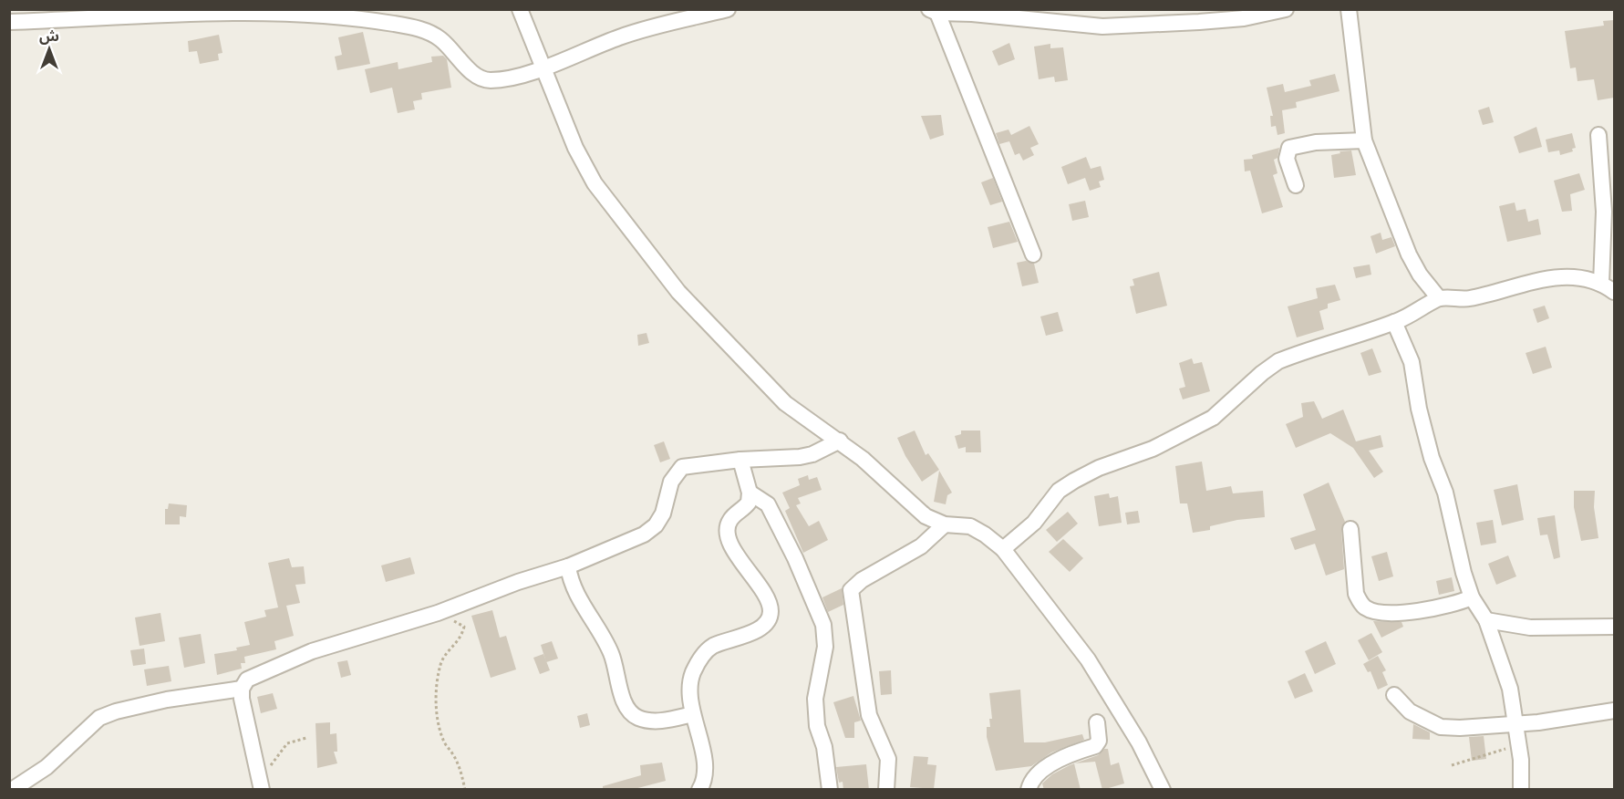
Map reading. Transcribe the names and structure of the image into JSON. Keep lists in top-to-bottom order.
{
  "north": "top"
}
